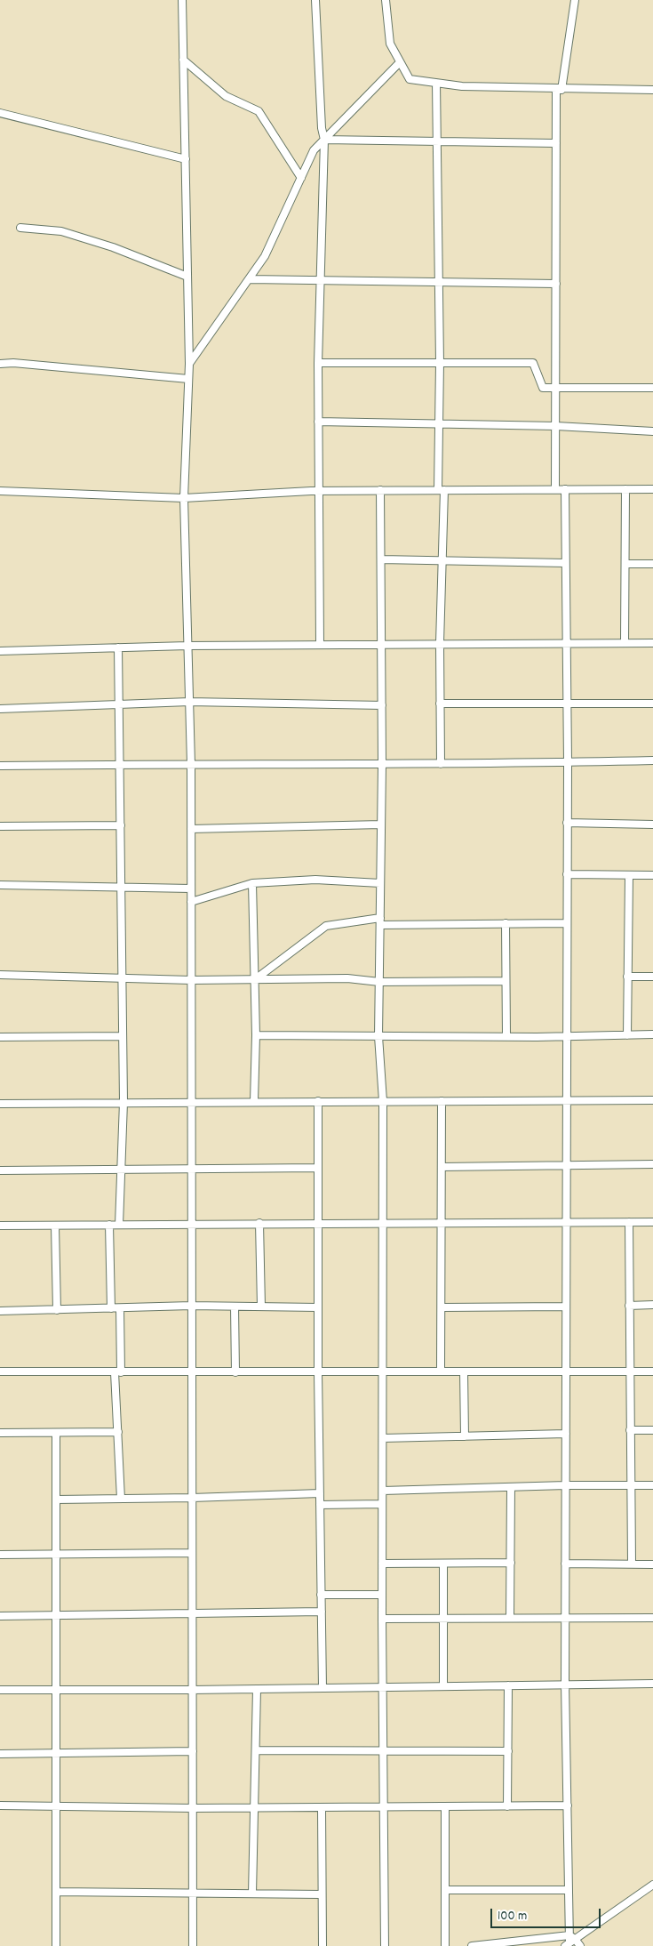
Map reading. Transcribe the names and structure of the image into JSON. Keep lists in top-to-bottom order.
{
  "scale_bar": "100 m"
}
